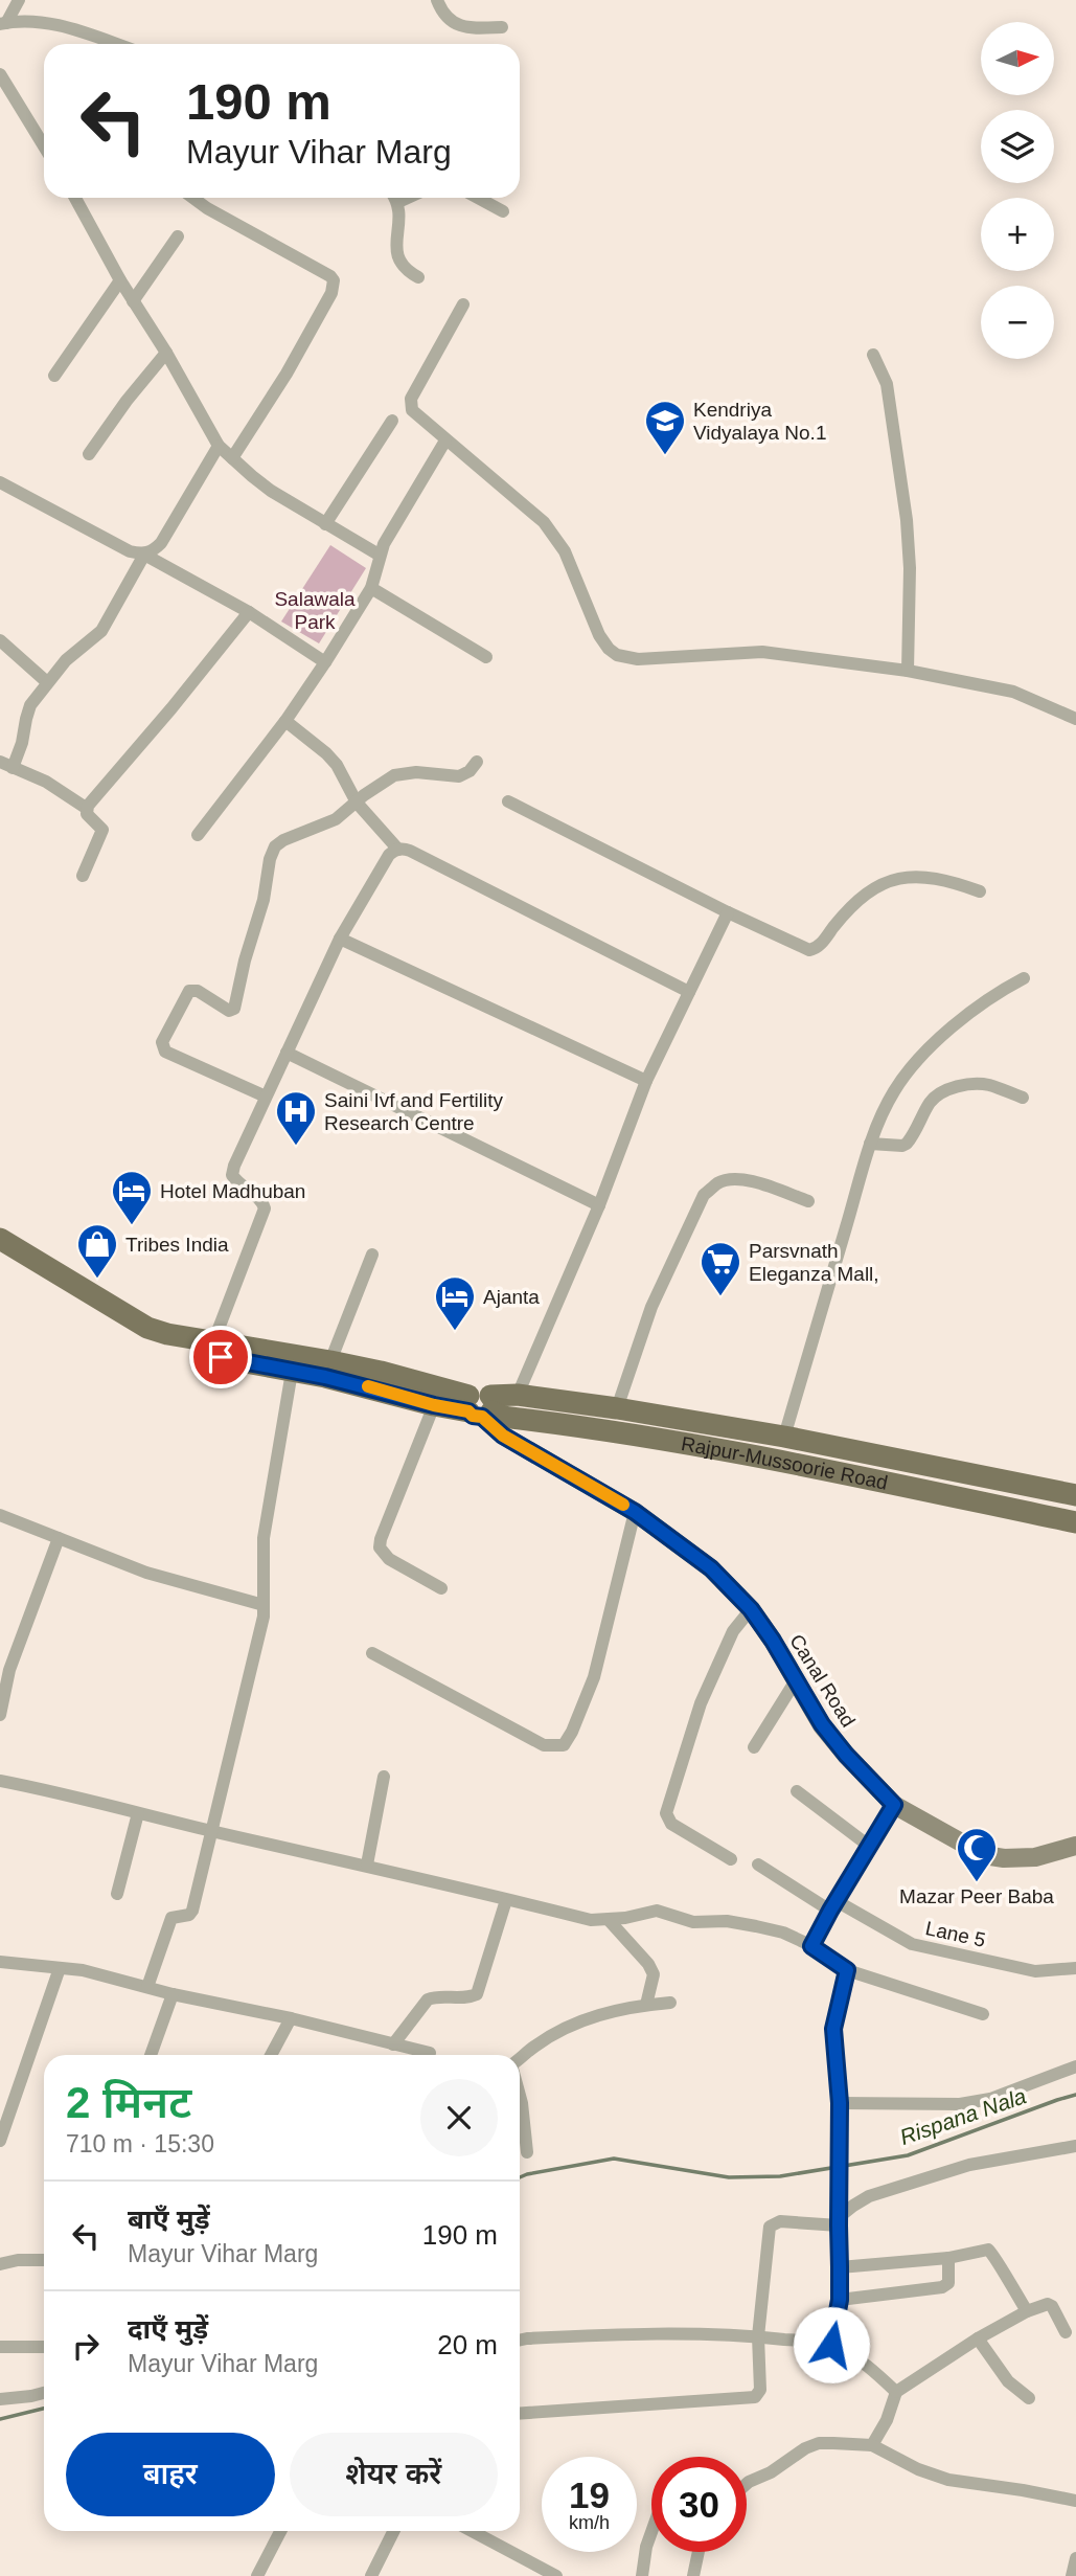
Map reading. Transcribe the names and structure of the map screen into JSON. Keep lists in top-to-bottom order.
{
  "streets": {
    "main road": ["Rajpur-Mussoorie Road"],
    "street": ["Canal Road", "Lane 5"]
  },
  "crossings": [
    ["Rajpur-Mussoorie Road", "Canal Road"]
  ],
  "water": ["Rispana Nala"],
  "parks": ["Salawala Park"],
  "places": {
    "school or university": ["Kendriya Vidyalaya No.1"],
    "hospital": ["Saini Ivf and Fertility Research Centre"],
    "hotel": ["Hotel Madhuban", "Ajanta"],
    "shop": ["Tribes India"],
    "supermarket": ["Parsvnath Eleganza Mall,"],
    "mosque": ["Mazar Peer Baba"]
  },
  "north": "right",
  "page": {
    "map_buttons": ["+", "−"],
    "turn": ["190 m", "Mayur Vihar Marg"],
    "heading": ["2 मिनट", "710 m · 15:30"],
    "list": [
      {
        "name": "बाएँ मुड़ें",
        "note": "Mayur Vihar Marg",
        "value": "190 m"
      },
      {
        "name": "दाएँ मुड़ें",
        "note": "Mayur Vihar Marg",
        "value": "20 m"
      }
    ],
    "buttons": ["बाहर", "शेयर करें"],
    "speed": "19 km/h",
    "limit": "30"
  }
}
